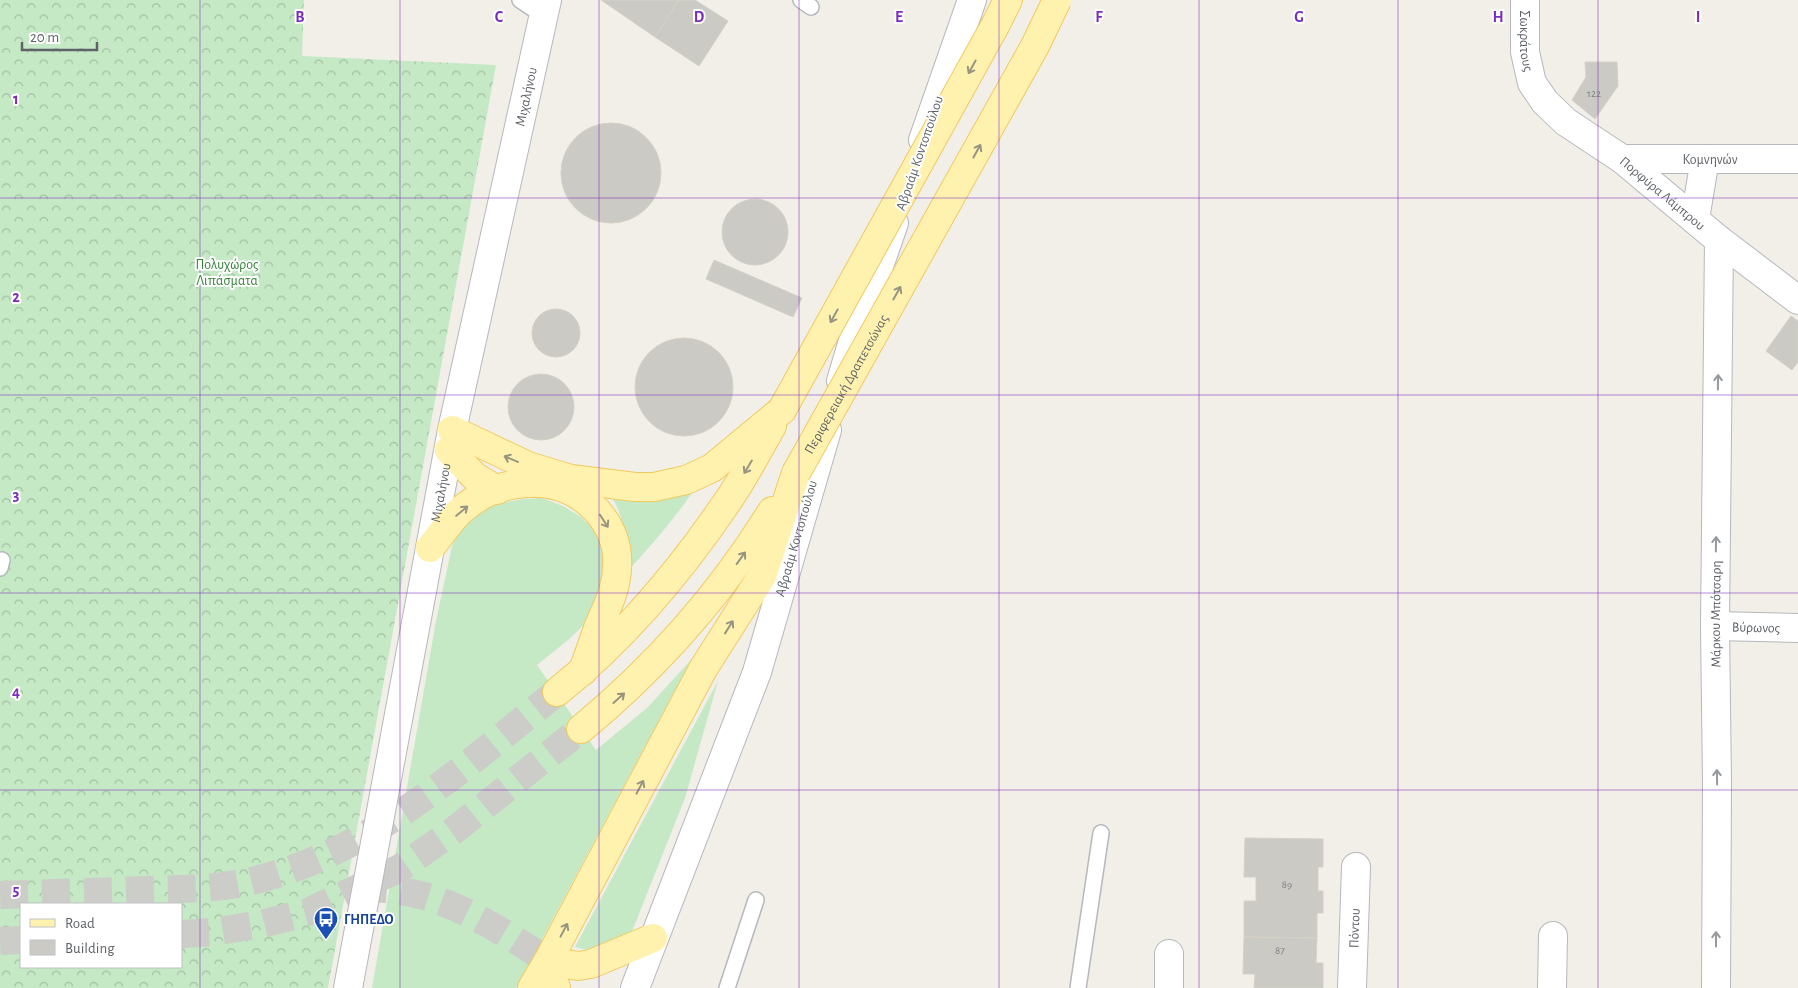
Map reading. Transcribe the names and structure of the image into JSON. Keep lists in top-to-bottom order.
{
  "streets": {
    "main road": ["Περιφερειακή Δραπετσώνας"],
    "street": [
      "Σωκράτους",
      "Μιχαλήνου",
      "Αβραάμ Κοντοπούλου",
      "Κομνηνών",
      "Πορφύρα Λάμπρου",
      "Μάρκου Μπότσαρη",
      "Βύρωνος",
      "Πόντου"
    ]
  },
  "crossings": [
    ["Σωκράτους", "Πορφύρα Λάμπρου"],
    ["Κομνηνών", "Πορφύρα Λάμπρου"],
    ["Πορφύρα Λάμπρου", "Μάρκου Μπότσαρη"],
    ["Μάρκου Μπότσαρη", "Βύρωνος"]
  ],
  "one_way": ["Μάρκου Μπότσαρη"],
  "parks": ["Πολυχώρος Λιπάσματα"],
  "places": {
    "bus stop": ["ΓΗΠΕΔΟ"]
  },
  "house_numbers": ["122", "89", "87"],
  "legend": ["Road", "Building"],
  "scale_bar": "20 m",
  "grid": {
    "columns": [
      "B",
      "C",
      "D",
      "E",
      "F",
      "G",
      "H",
      "I"
    ],
    "rows": [
      "1",
      "2",
      "3",
      "4",
      "5"
    ]
  }
}
